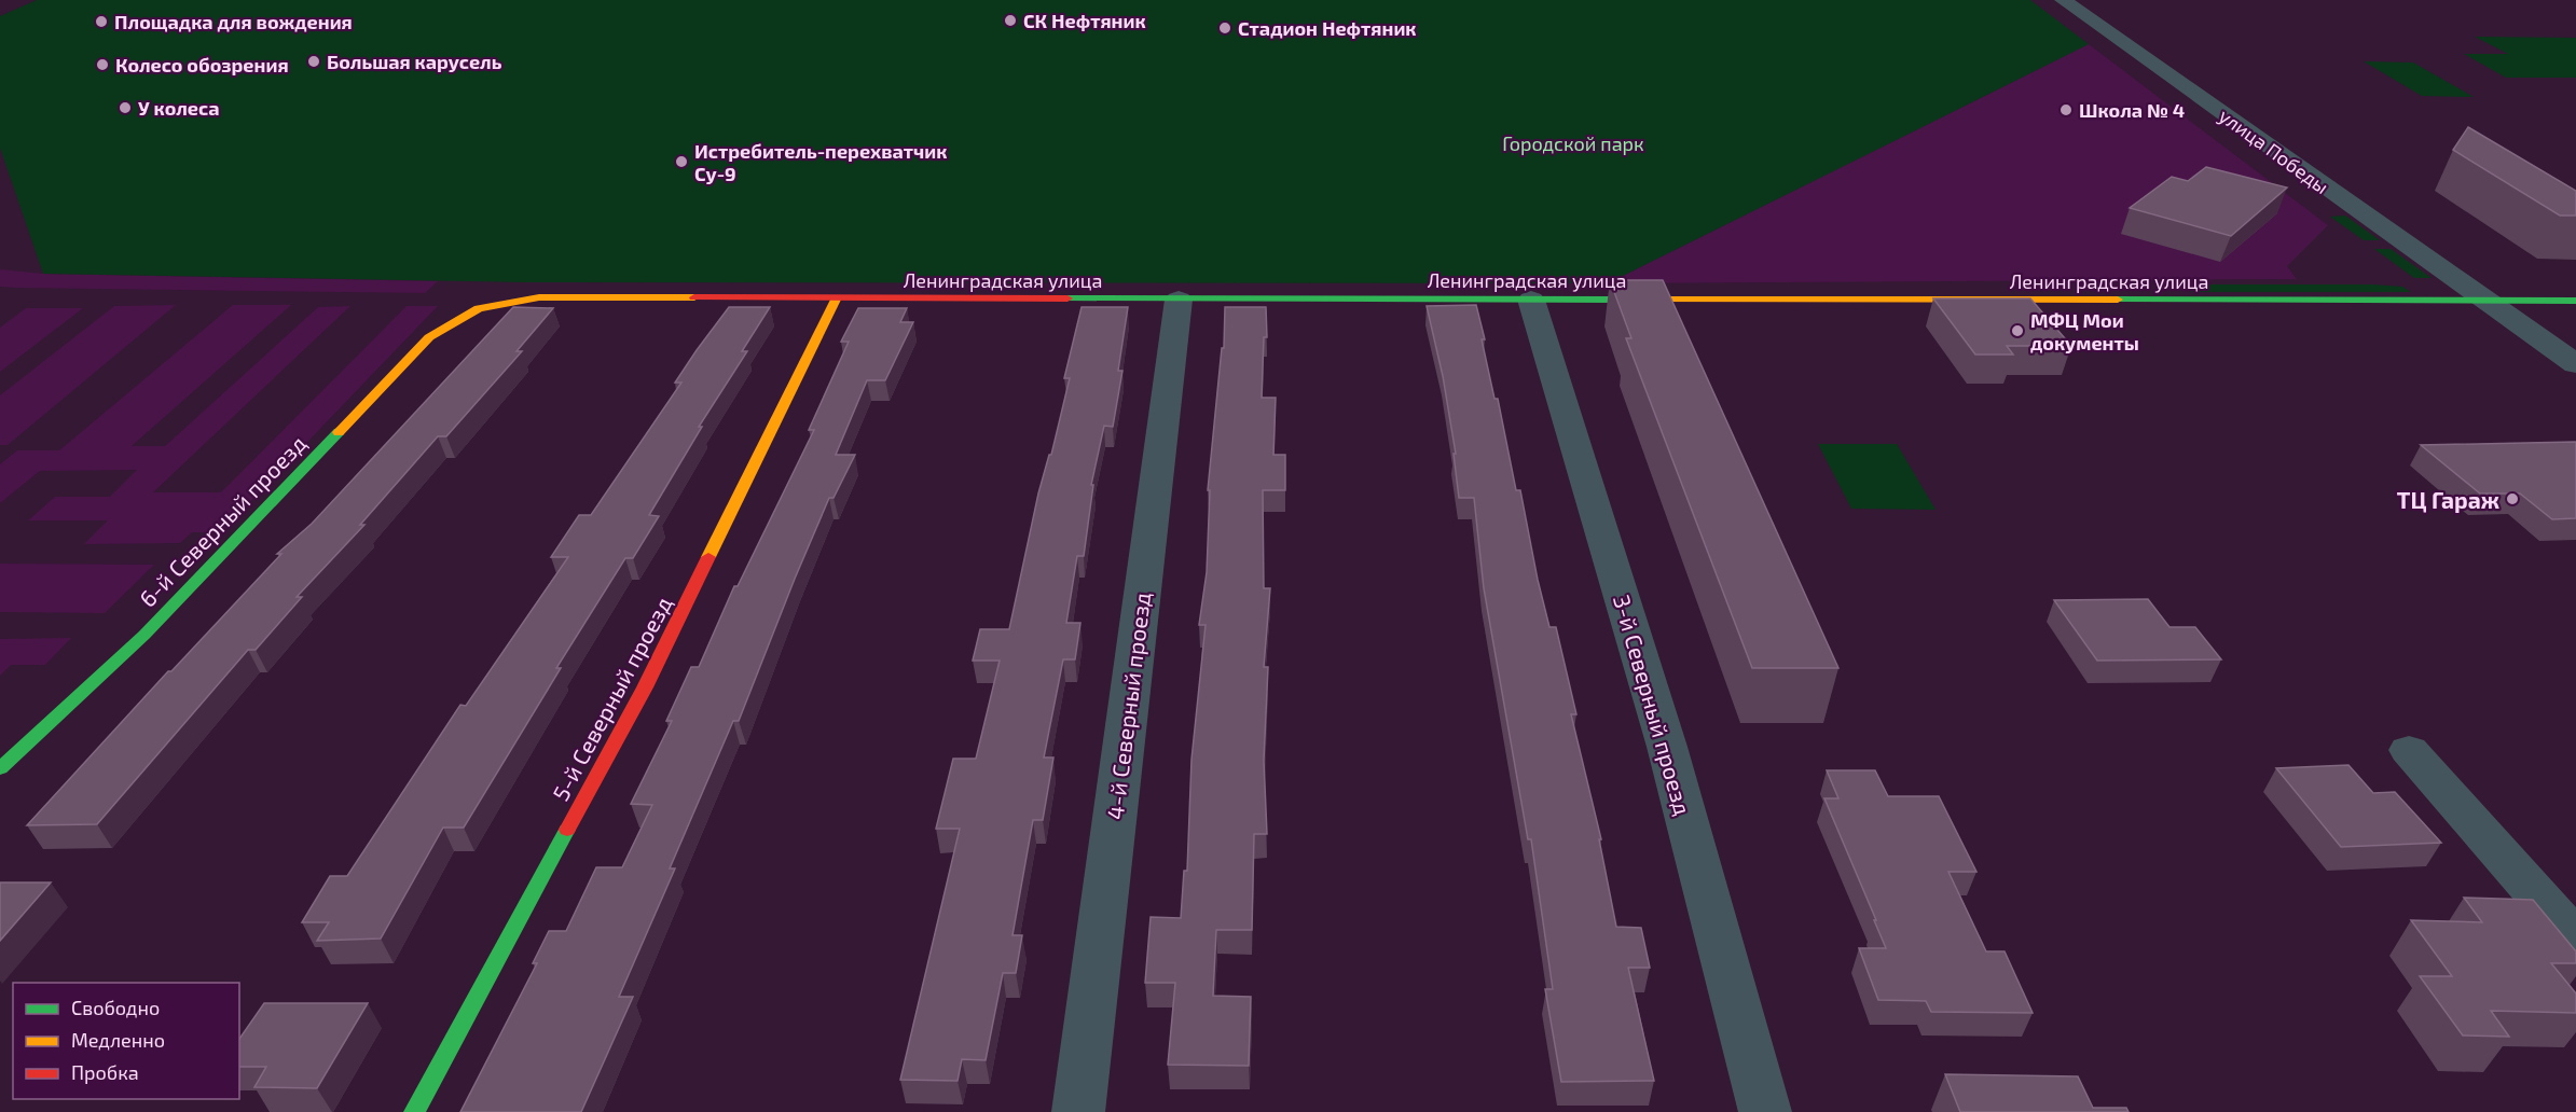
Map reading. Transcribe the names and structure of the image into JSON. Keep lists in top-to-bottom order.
{
  "streets": {
    "street": [
      "улица Победы",
      "Ленинградская улица",
      "6-й Северный проезд",
      "5-й Северный проезд",
      "3-й Северный проезд",
      "4-й Северный проезд"
    ]
  },
  "crossings": [
    ["улица Победы", "Ленинградская улица"],
    ["Ленинградская улица", "6-й Северный проезд"],
    ["Ленинградская улица", "5-й Северный проезд"],
    ["Ленинградская улица", "3-й Северный проезд"],
    ["Ленинградская улица", "4-й Северный проезд"]
  ],
  "parks": ["Городской парк"],
  "places": [
    "СК Нефтяник",
    "Площадка для вождения",
    "Стадион Нефтяник",
    "Большая карусель",
    "Колесо обозрения",
    "У колеса",
    "Школа № 4",
    "Истребитель-перехватчик Су-9",
    "МФЦ Мои документы",
    "ТЦ Гараж"
  ],
  "legend": ["Свободно", "Медленно", "Пробка"]
}
